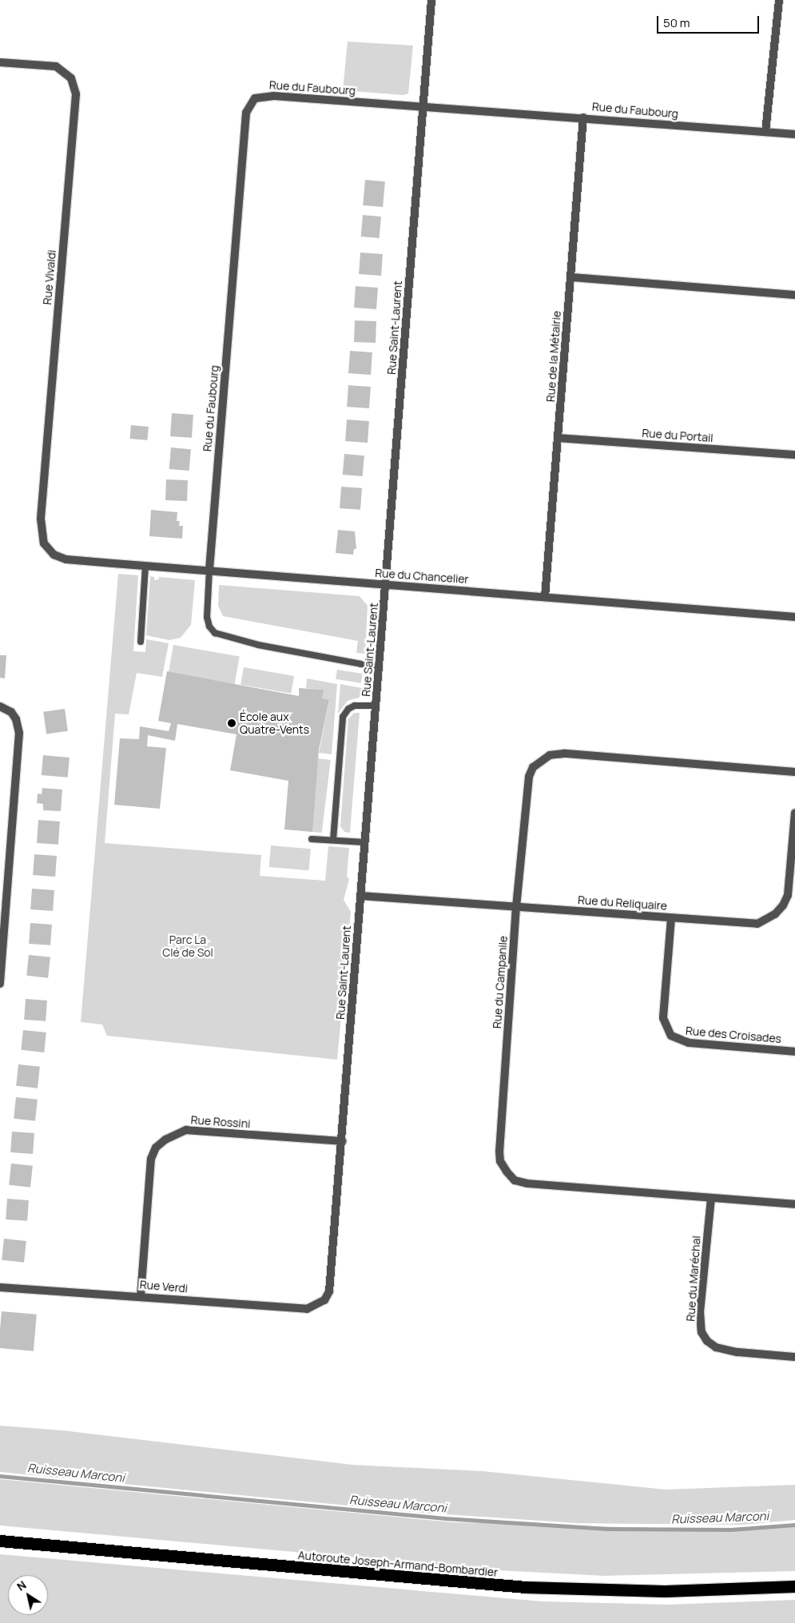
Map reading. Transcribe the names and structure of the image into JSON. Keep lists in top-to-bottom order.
{
  "streets": {
    "highway": ["Autoroute Joseph-Armand-Bombardier"],
    "street": [
      "Rue du Faubourg",
      "Rue Vivaldi",
      "Rue Saint-Laurent",
      "Rue de la Métairie",
      "Rue du Portail",
      "Rue du Chancelier",
      "Rue du Reliquaire",
      "Rue du Campanile",
      "Rue des Croisades",
      "Rue Rossini",
      "Rue du Maréchal",
      "Rue Verdi"
    ]
  },
  "crossings": [
    ["Rue du Faubourg", "Rue Saint-Laurent"],
    ["Rue du Faubourg", "Rue de la Métairie"],
    ["Rue du Faubourg", "Rue du Chancelier"],
    ["Rue Vivaldi", "Rue du Chancelier"],
    ["Rue Saint-Laurent", "Rue du Chancelier"],
    ["Rue Saint-Laurent", "Rue du Reliquaire"],
    ["Rue Saint-Laurent", "Rue Rossini"],
    ["Rue Saint-Laurent", "Rue Verdi"],
    ["Rue de la Métairie", "Rue du Portail"],
    ["Rue de la Métairie", "Rue du Chancelier"],
    ["Rue du Reliquaire", "Rue du Campanile"],
    ["Rue du Reliquaire", "Rue des Croisades"],
    ["Rue du Campanile", "Rue du Maréchal"],
    ["Rue Rossini", "Rue Verdi"]
  ],
  "water": ["Ruisseau Marconi"],
  "parks": ["Parc La Clé de Sol"],
  "places": ["École aux Quatre-Vents"],
  "scale_bar": "50 m",
  "north": "top left"
}
